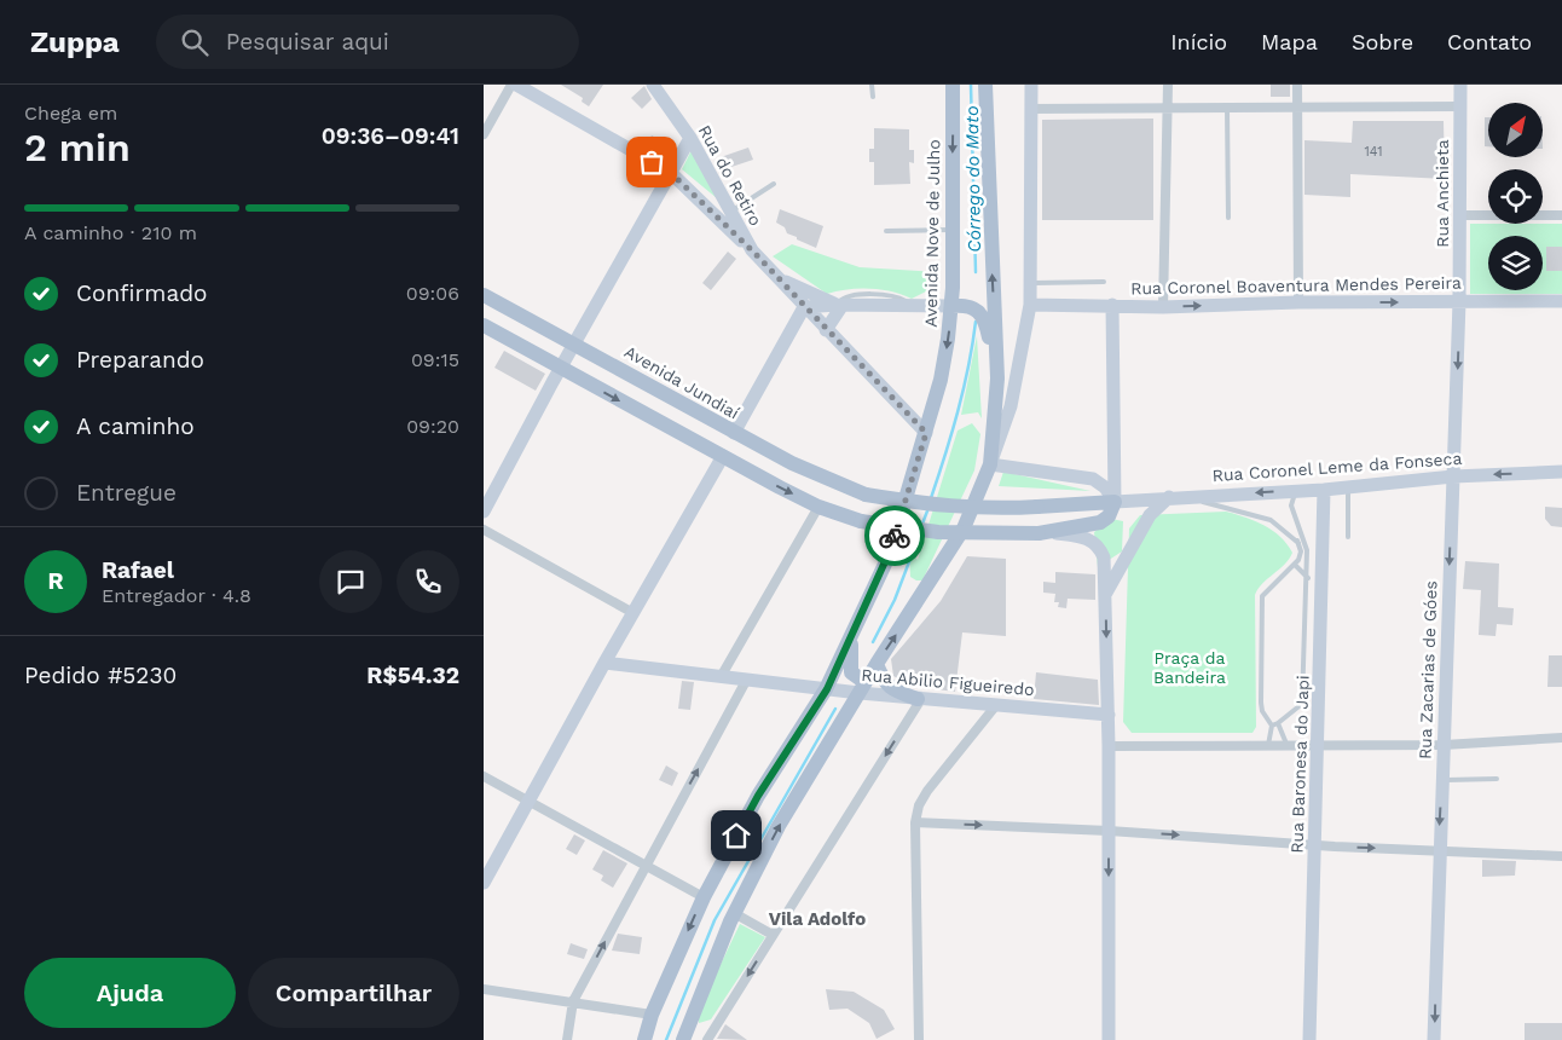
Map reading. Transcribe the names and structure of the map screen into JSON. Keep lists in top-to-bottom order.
{
  "streets": {
    "main road": ["Avenida Nove de Julho", "Avenida Jundiaí"],
    "street": [
      "Rua do Retiro",
      "Rua Anchieta",
      "Rua Coronel Boaventura Mendes Pereira",
      "Rua Coronel Leme da Fonseca",
      "Rua Zacarias de Góes",
      "Rua Abilio Figueiredo",
      "Rua Baronesa do Japi"
    ]
  },
  "crossings": [
    ["Rua do Retiro", "Avenida Nove de Julho"],
    ["Rua Anchieta", "Rua Coronel Boaventura Mendes Pereira"],
    ["Rua Anchieta", "Rua Zacarias de Góes"],
    ["Avenida Nove de Julho", "Rua Abilio Figueiredo"],
    ["Rua Coronel Boaventura Mendes Pereira", "Rua Zacarias de Góes"],
    ["Avenida Jundiaí", "Rua Coronel Leme da Fonseca"],
    ["Rua Coronel Leme da Fonseca", "Rua Zacarias de Góes"],
    ["Rua Coronel Leme da Fonseca", "Rua Baronesa do Japi"]
  ],
  "one_way": ["Rua Coronel Boaventura Mendes Pereira", "Rua Coronel Leme da Fonseca", "Rua Zacarias de Góes"],
  "districts": ["Vila Adolfo"],
  "water": ["Córrego do Mato"],
  "parks": ["Praça da Bandeira"],
  "house_numbers": ["141"],
  "north": "top right",
  "page": {
    "header": "Zuppa",
    "search": "Pesquisar aqui",
    "nav": [
      "Início",
      "Mapa",
      "Sobre",
      "Contato"
    ],
    "heading": ["2 min", "Chega em", "09:36–09:41"],
    "panel": [
      "Rafael",
      "Entregador · 4.8",
      "Pedido #5230",
      "R$54.32"
    ],
    "bar": "A caminho · 210 m",
    "list": [
      ["Confirmado", "09:06"],
      ["Preparando", "09:15"],
      ["A caminho", "09:20"],
      "Entregue"
    ],
    "round": "R",
    "buttons": ["Ajuda", "Compartilhar"]
  }
}
